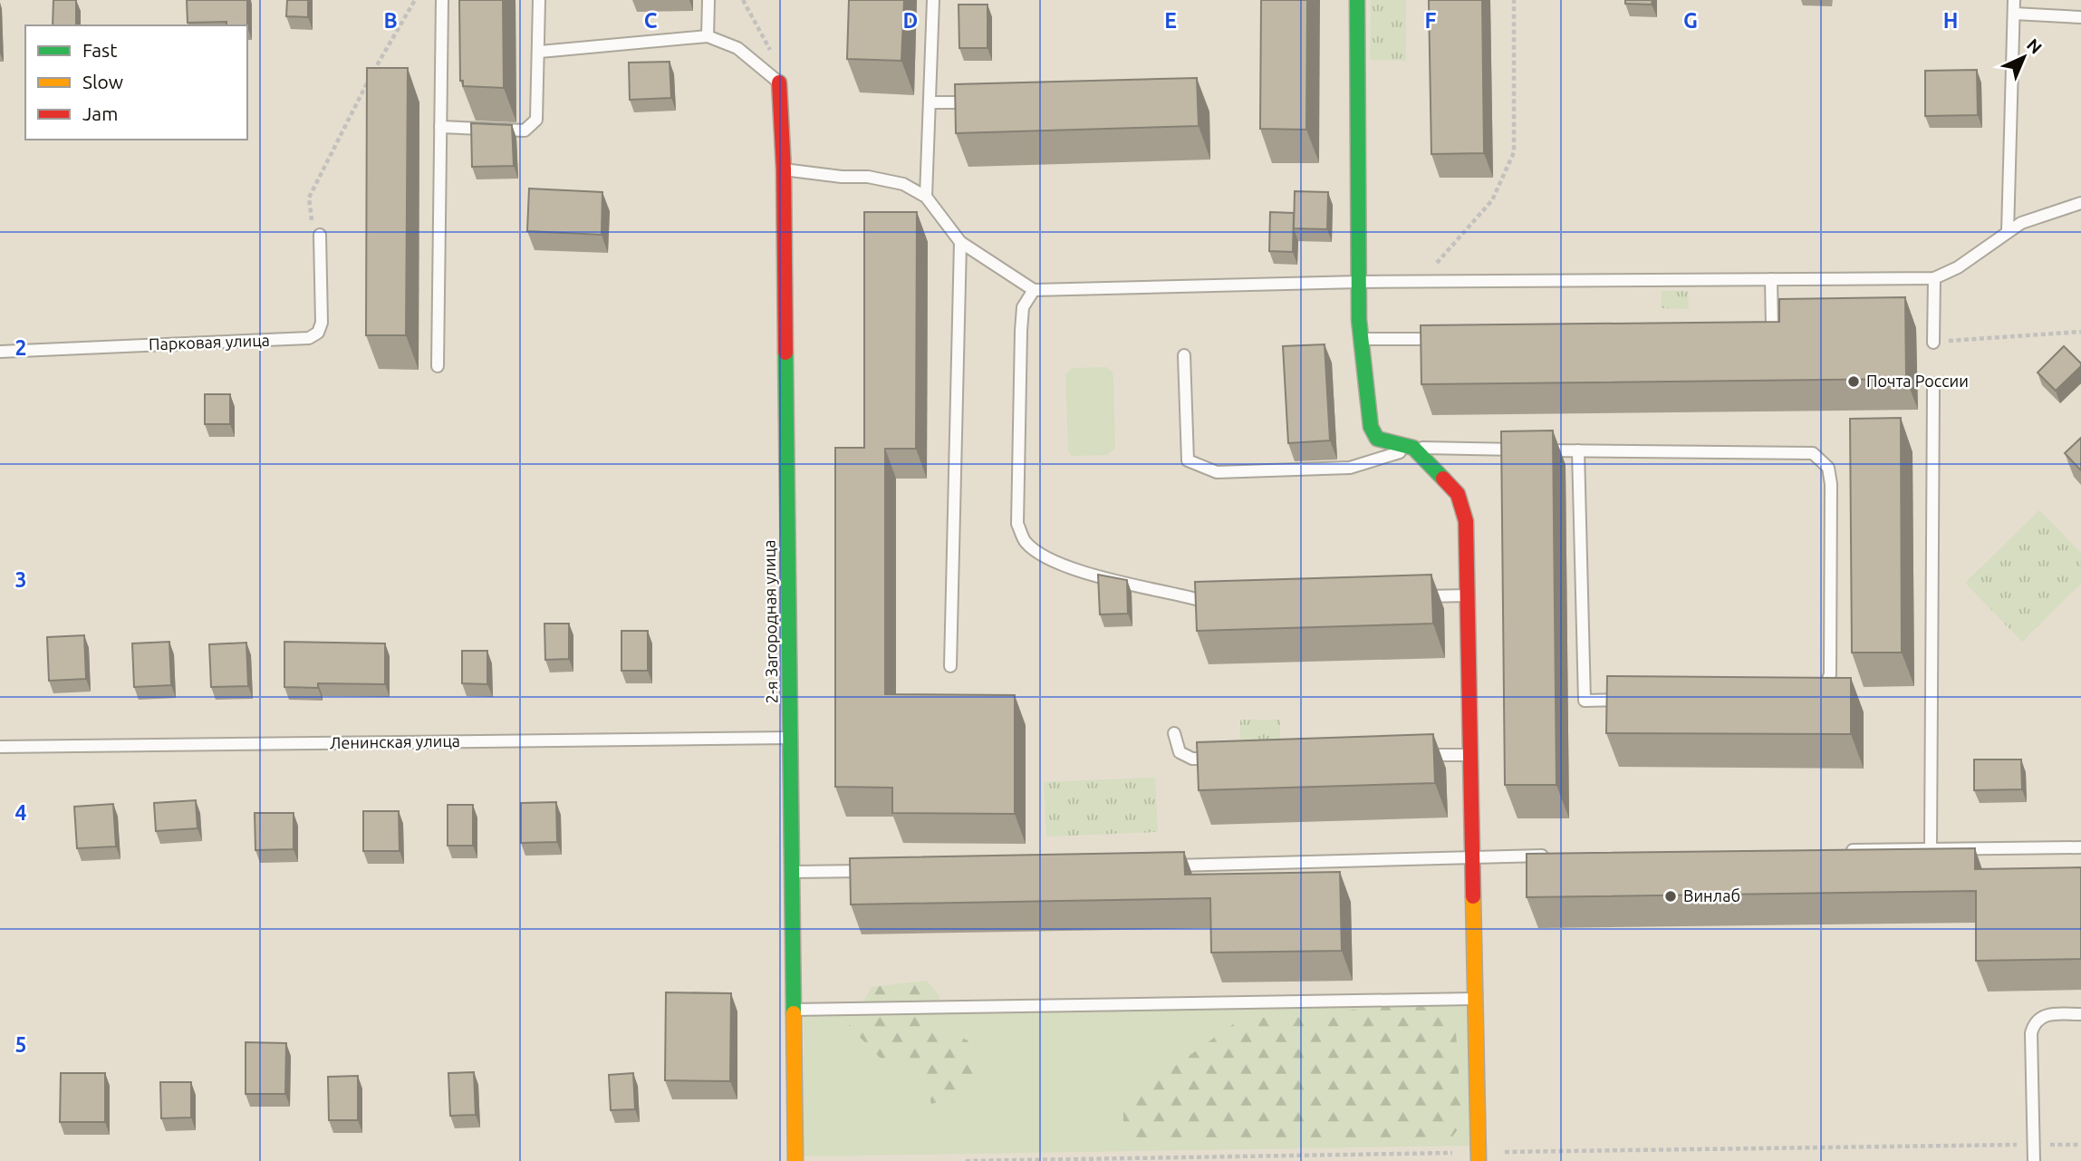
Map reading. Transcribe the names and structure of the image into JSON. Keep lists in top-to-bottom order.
{
  "streets": {
    "street": ["2-я Загородная улица"],
    "lane": ["Парковая улица", "Ленинская улица"]
  },
  "crossings": [
    ["2-я Загородная улица", "Ленинская улица"]
  ],
  "places": ["Почта России", "Винлаб"],
  "legend": ["Fast", "Slow", "Jam"],
  "north": "top right",
  "grid": {
    "columns": [
      "B",
      "C",
      "D",
      "E",
      "F",
      "G",
      "H"
    ],
    "rows": [
      "2",
      "3",
      "4",
      "5"
    ]
  }
}
